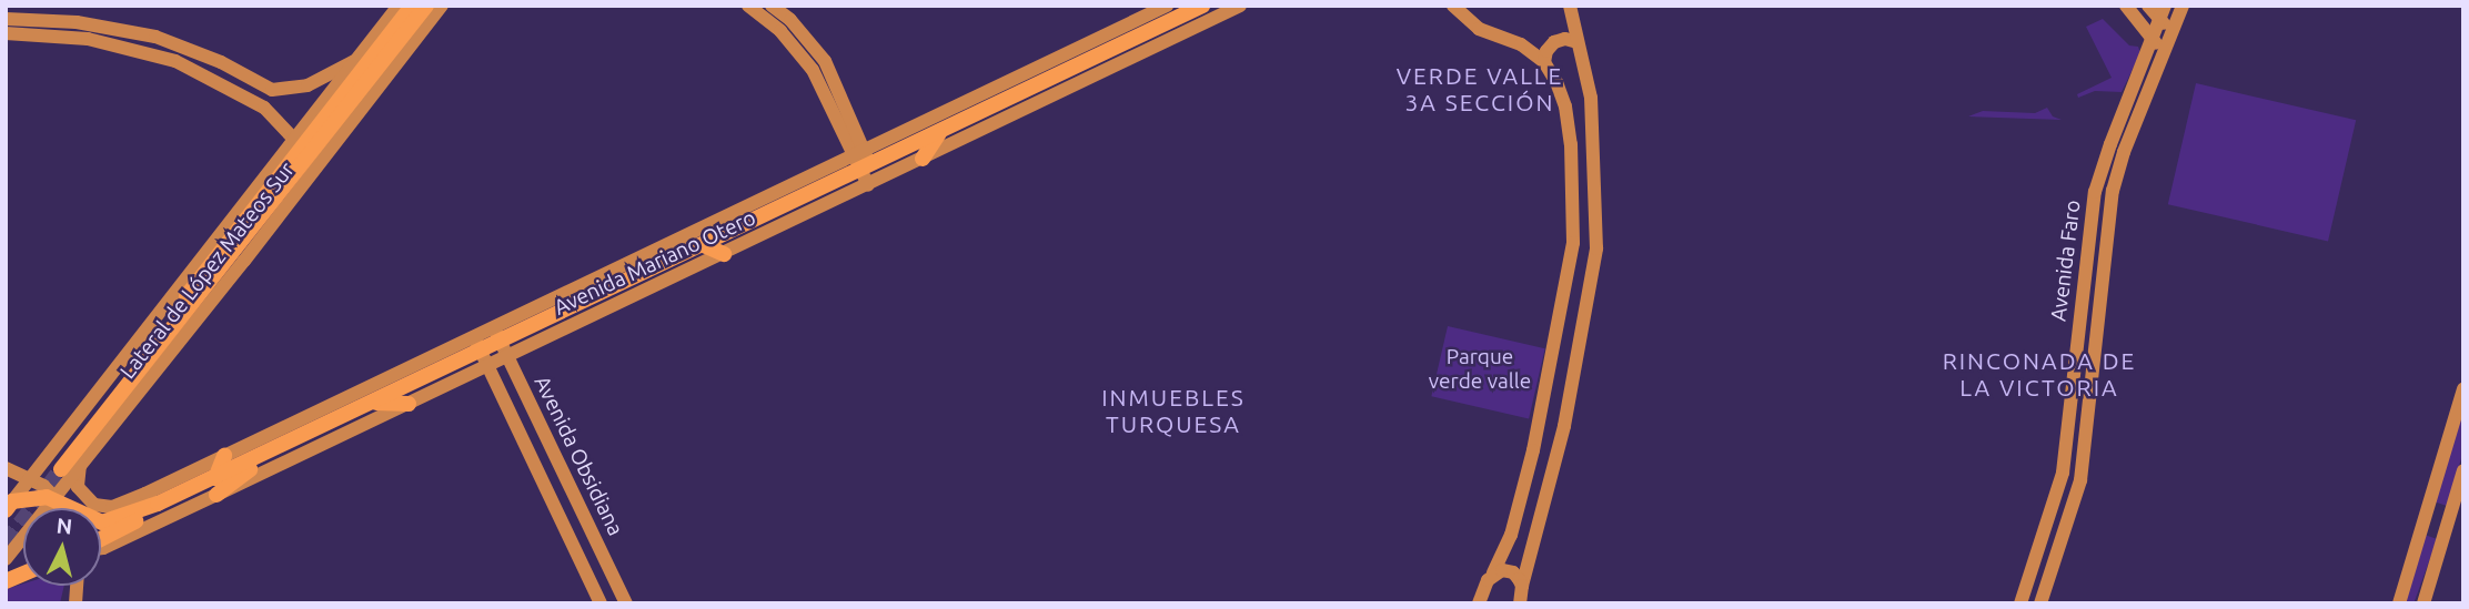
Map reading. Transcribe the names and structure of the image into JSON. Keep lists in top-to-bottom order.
{
  "streets": {
    "main road": ["Avenida Mariano Otero"],
    "street": ["Avenida Faro", "Lateral de López Mateos Sur", "Avenida Obsidiana"]
  },
  "crossings": [
    ["Avenida Mariano Otero", "Lateral de López Mateos Sur"],
    ["Avenida Mariano Otero", "Avenida Obsidiana"]
  ],
  "districts": ["VERDE VALLE 3A SECCIÓN", "RINCONADA DE LA VICTORIA", "INMUEBLES TURQUESA"],
  "parks": ["Parque verde valle"],
  "north": "top"
}
